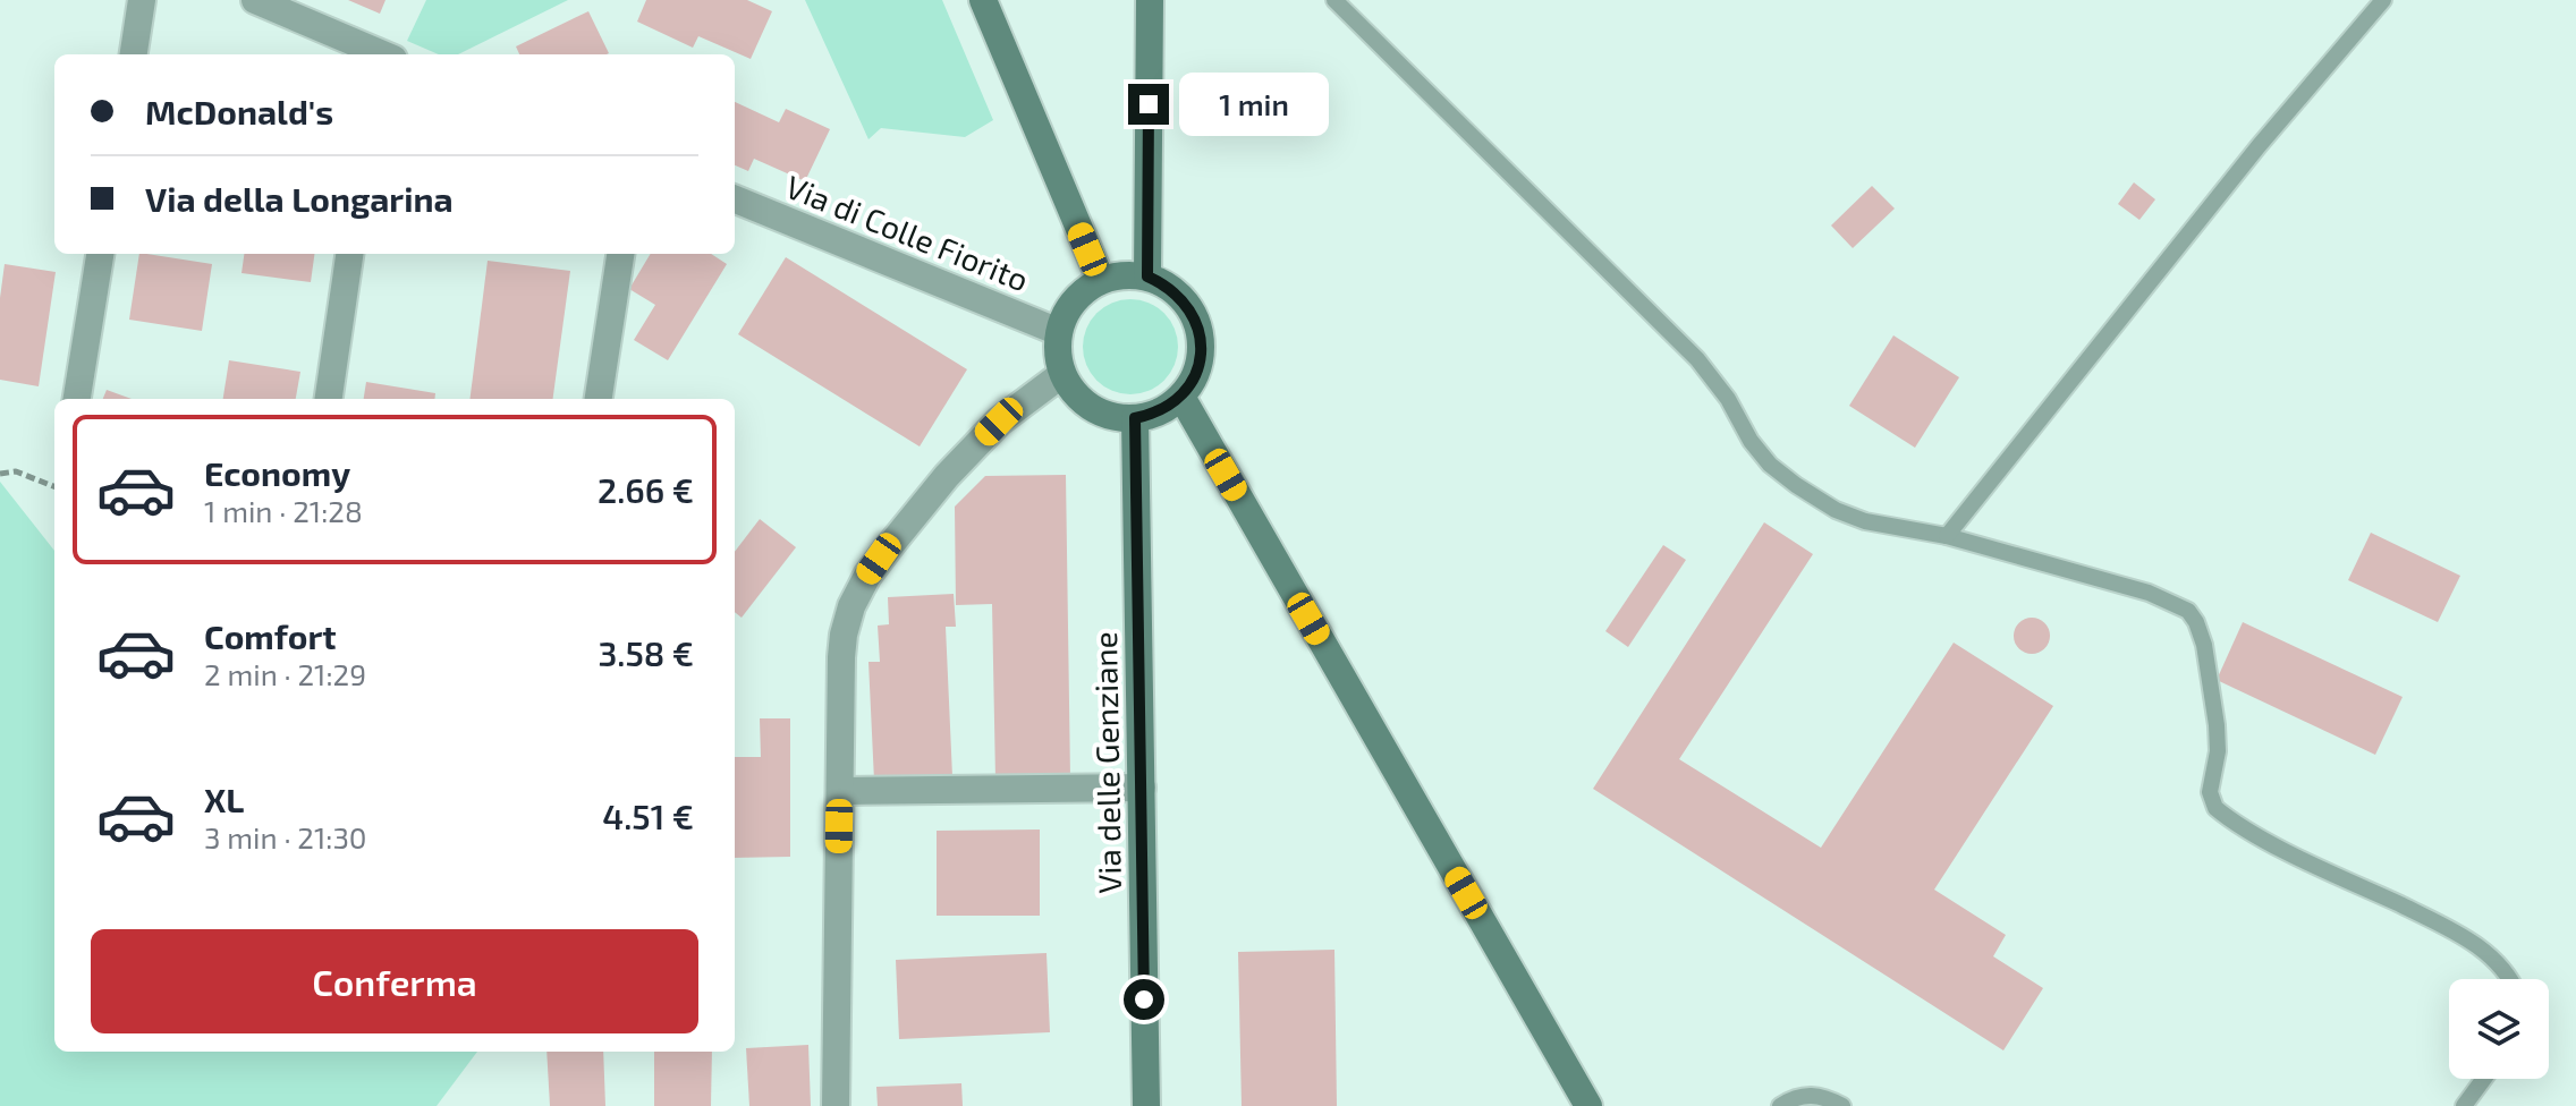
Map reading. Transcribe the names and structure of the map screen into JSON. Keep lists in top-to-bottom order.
{
  "streets": {
    "street": ["Via di Colle Fiorito", "Via delle Genziane"]
  },
  "crossings": [
    ["Via di Colle Fiorito", "Via delle Genziane"]
  ],
  "page": {
    "banner": ["McDonald's", "Via della Longarina"],
    "bubble": "1 min",
    "list": [
      {
        "name": "Economy",
        "note": "1 min · 21:28",
        "value": "2.66 €"
      },
      {
        "name": "Comfort",
        "note": "2 min · 21:29",
        "value": "3.58 €"
      },
      {
        "name": "XL",
        "note": "3 min · 21:30",
        "value": "4.51 €"
      }
    ],
    "buttons": "Conferma"
  }
}
